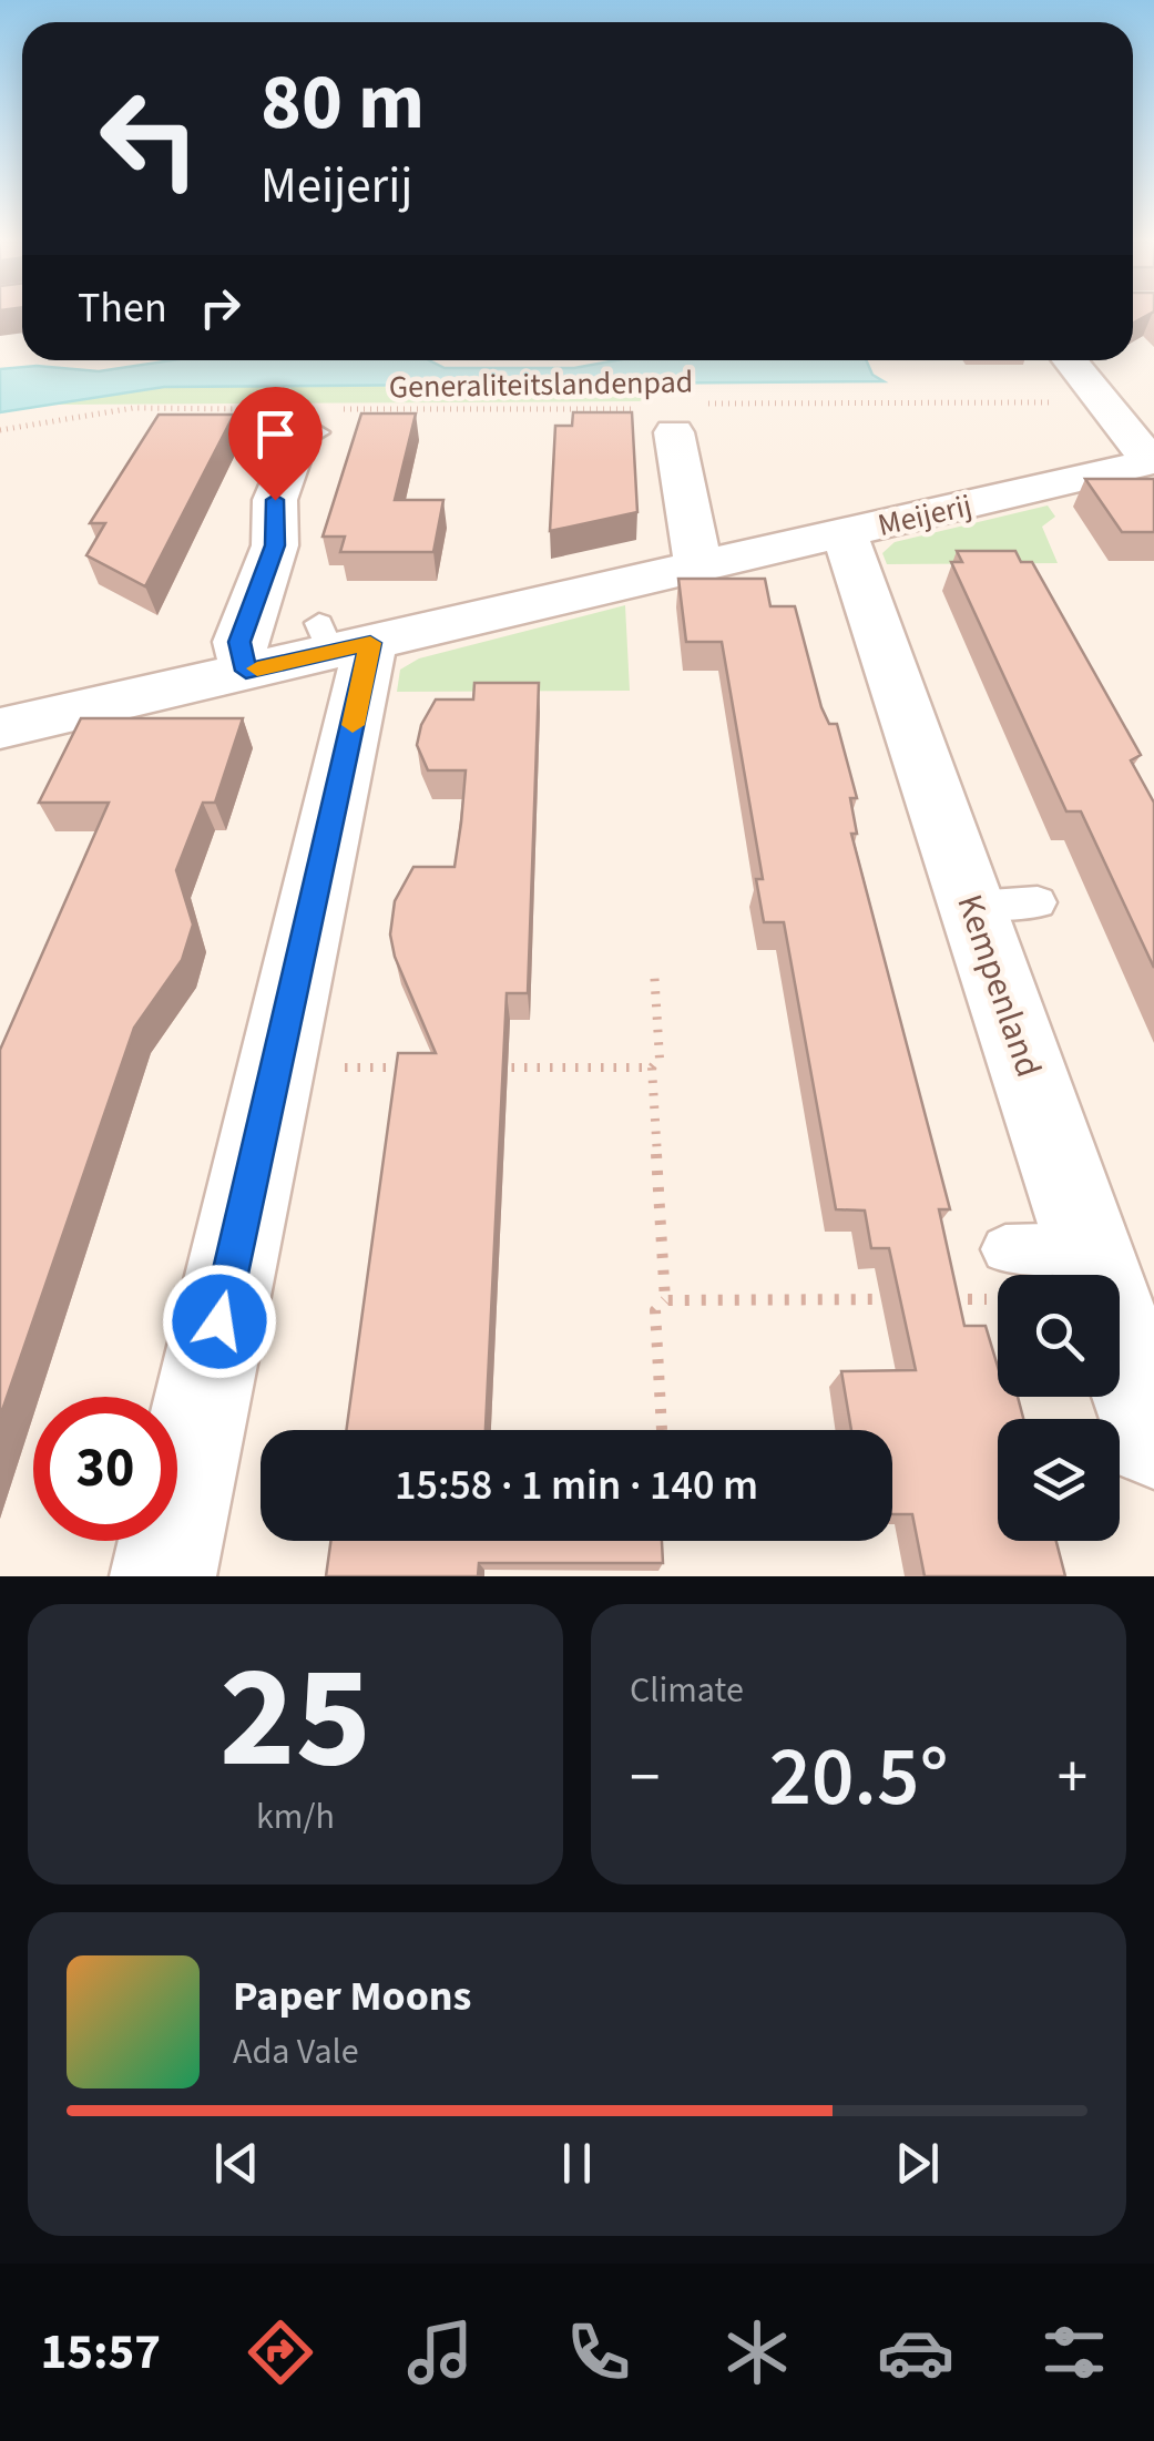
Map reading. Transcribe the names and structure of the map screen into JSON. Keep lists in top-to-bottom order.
{
  "streets": {
    "street": ["Meijerij", "Kempenland"],
    "path": ["Generaliteitslandenpad"]
  },
  "crossings": [
    ["Meijerij", "Kempenland"]
  ],
  "page": {
    "turn": ["80 m", "Meijerij"],
    "then": "Then",
    "limit": "30",
    "trip": "15:58 · 1 min · 140 m",
    "tile": [
      ["25", "km/h"],
      "Climate"
    ],
    "heat": ["−", "20.5°", "+"],
    "song": ["Paper Moons", "Ada Vale"],
    "tabs": "15:57"
  }
}
